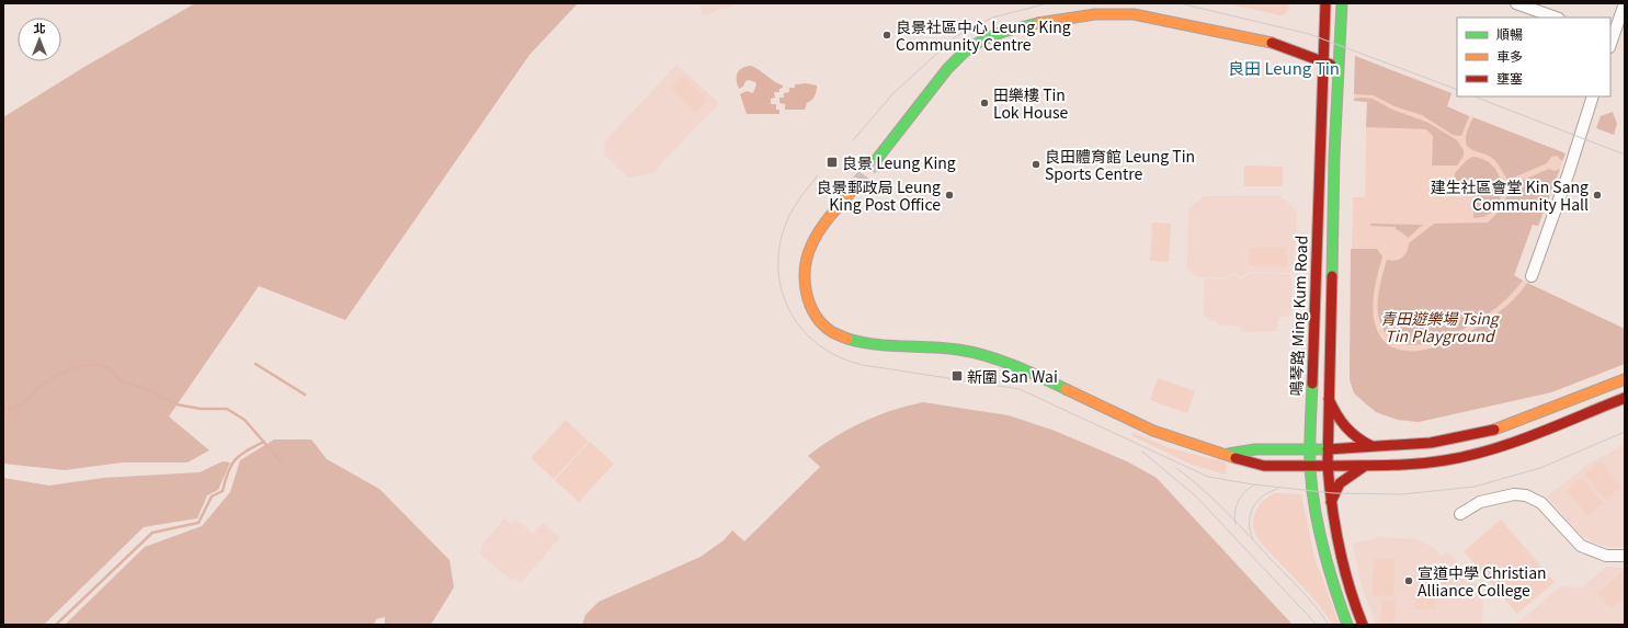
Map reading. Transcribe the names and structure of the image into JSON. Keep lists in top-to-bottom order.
{
  "streets": {
    "main road": ["鳴琴路 Ming Kum Road"]
  },
  "districts": ["良田 Leung Tin"],
  "parks": ["青田遊樂場 Tsing Tin Playground"],
  "places": {
    "other": [
      "良景社區中心 Leung King Community Centre",
      "田樂樓 Tin Lok House",
      "良田體育館 Leung Tin Sports Centre",
      "良景郵政局 Leung King Post Office",
      "建生社區會堂 Kin Sang Community Hall",
      "宣道中學 Christian Alliance College"
    ],
    "transit": ["良景 Leung King", "新圍 San Wai"]
  },
  "legend": ["順暢", "車多", "壅塞"],
  "north": "top"
}
